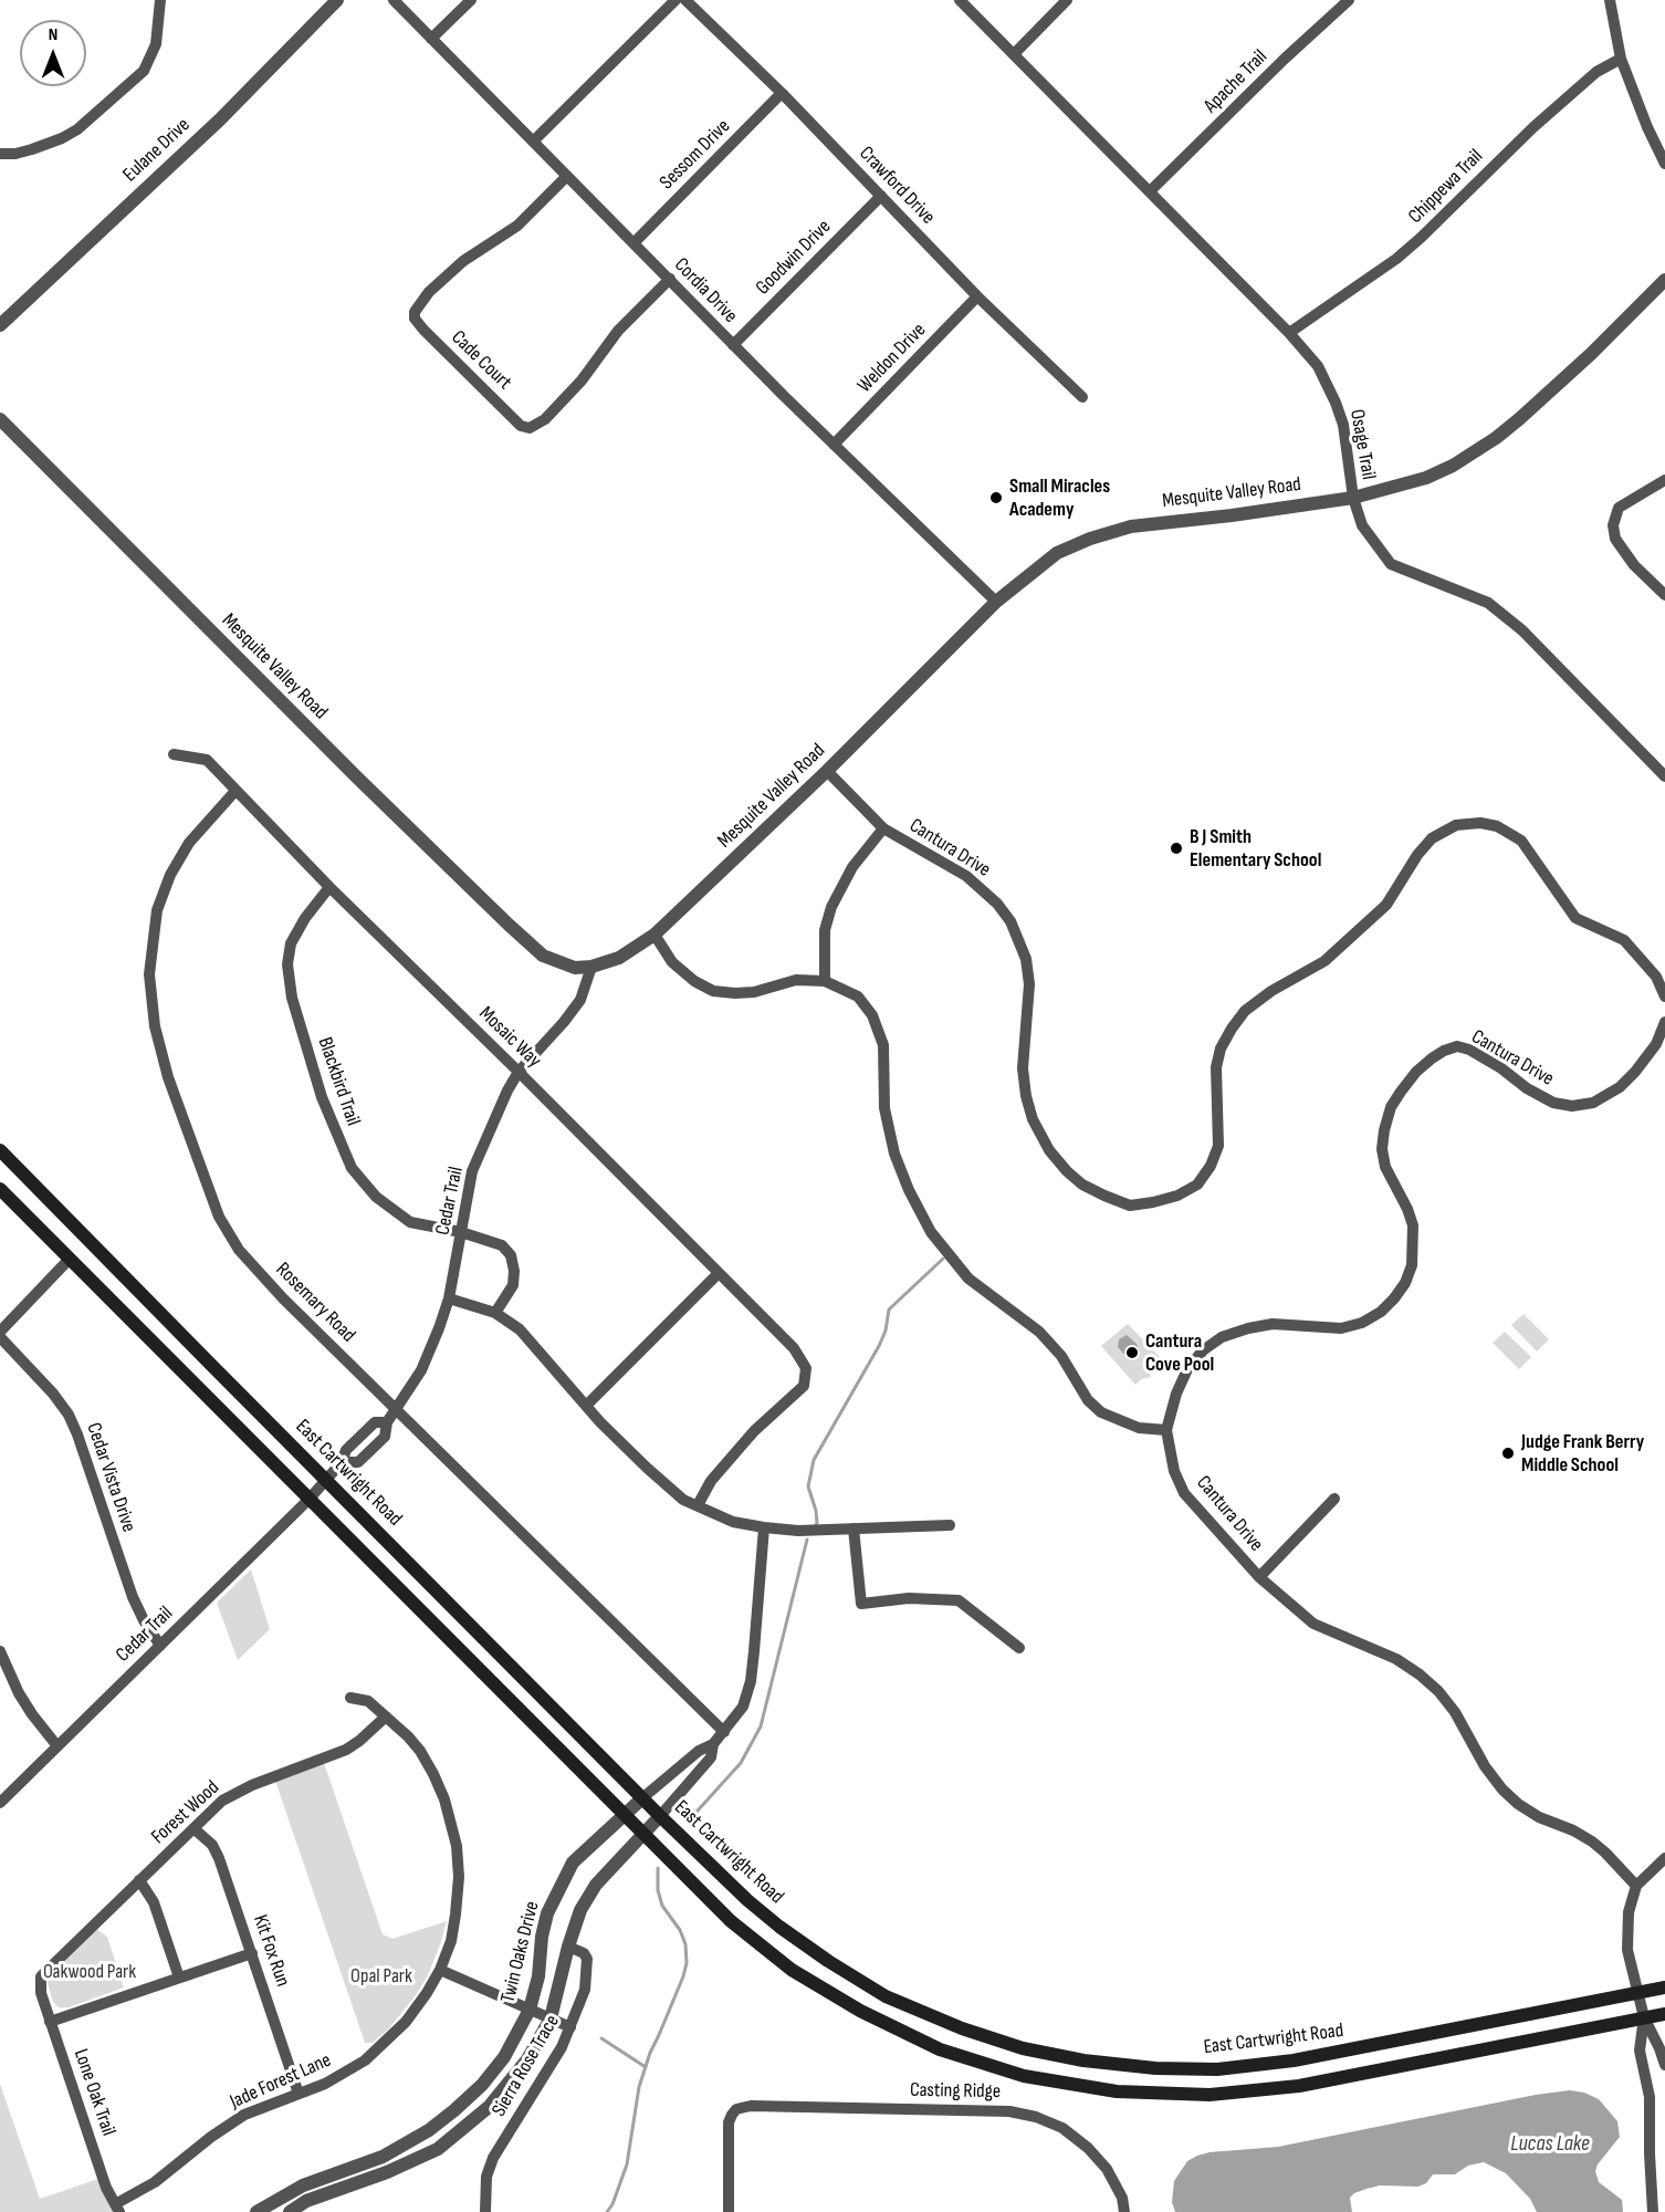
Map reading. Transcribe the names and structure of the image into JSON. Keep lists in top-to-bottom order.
{
  "streets": {
    "main road": ["East Cartwright Road"],
    "street": [
      "Apache Trail",
      "Eulane Drive",
      "Sessom Drive",
      "Crawford Drive",
      "Chippewa Trail",
      "Goodwin Drive",
      "Cordia Drive",
      "Weldon Drive",
      "Cade Court",
      "Osage Trail",
      "Mesquite Valley Road",
      "Cantura Drive",
      "Mosaic Way",
      "Blackbird Trail",
      "Cedar Trail",
      "Rosemary Road",
      "Cedar Vista Drive",
      "Forest Wood",
      "Kit Fox Run",
      "Twin Oaks Drive",
      "Sierra Rose Trace",
      "Jade Forest Lane",
      "Casting Ridge",
      "Lone Oak Trail"
    ]
  },
  "crossings": [
    ["Apache Trail", "Osage Trail"],
    ["Sessom Drive", "Crawford Drive"],
    ["Sessom Drive", "Cordia Drive"],
    ["Crawford Drive", "Goodwin Drive"],
    ["Crawford Drive", "Weldon Drive"],
    ["Chippewa Trail", "Osage Trail"],
    ["Goodwin Drive", "Cordia Drive"],
    ["Cordia Drive", "Weldon Drive"],
    ["Cordia Drive", "Cade Court"],
    ["Cordia Drive", "Mesquite Valley Road"],
    ["Osage Trail", "Mesquite Valley Road"],
    ["Mesquite Valley Road", "Cantura Drive"],
    ["Mesquite Valley Road", "Cedar Trail"],
    ["Mosaic Way", "Blackbird Trail"],
    ["Mosaic Way", "Cedar Trail"],
    ["Mosaic Way", "Rosemary Road"],
    ["Blackbird Trail", "Cedar Trail"],
    ["Cedar Trail", "Rosemary Road"],
    ["Cedar Trail", "East Cartwright Road"],
    ["Cedar Trail", "Cedar Vista Drive"],
    ["Rosemary Road", "Twin Oaks Drive"],
    ["East Cartwright Road", "Twin Oaks Drive"],
    ["Forest Wood", "Kit Fox Run"],
    ["Forest Wood", "Jade Forest Lane"],
    ["Forest Wood", "Lone Oak Trail"],
    ["Kit Fox Run", "Jade Forest Lane"],
    ["Twin Oaks Drive", "Sierra Rose Trace"],
    ["Jade Forest Lane", "Lone Oak Trail"]
  ],
  "water": ["Lucas Lake"],
  "parks": ["Oakwood Park", "Opal Park"],
  "places": [
    "Small Miracles Academy",
    "B J Smith Elementary School",
    "Cantura Cove Pool",
    "Judge Frank Berry Middle School"
  ],
  "north": "top"
}
